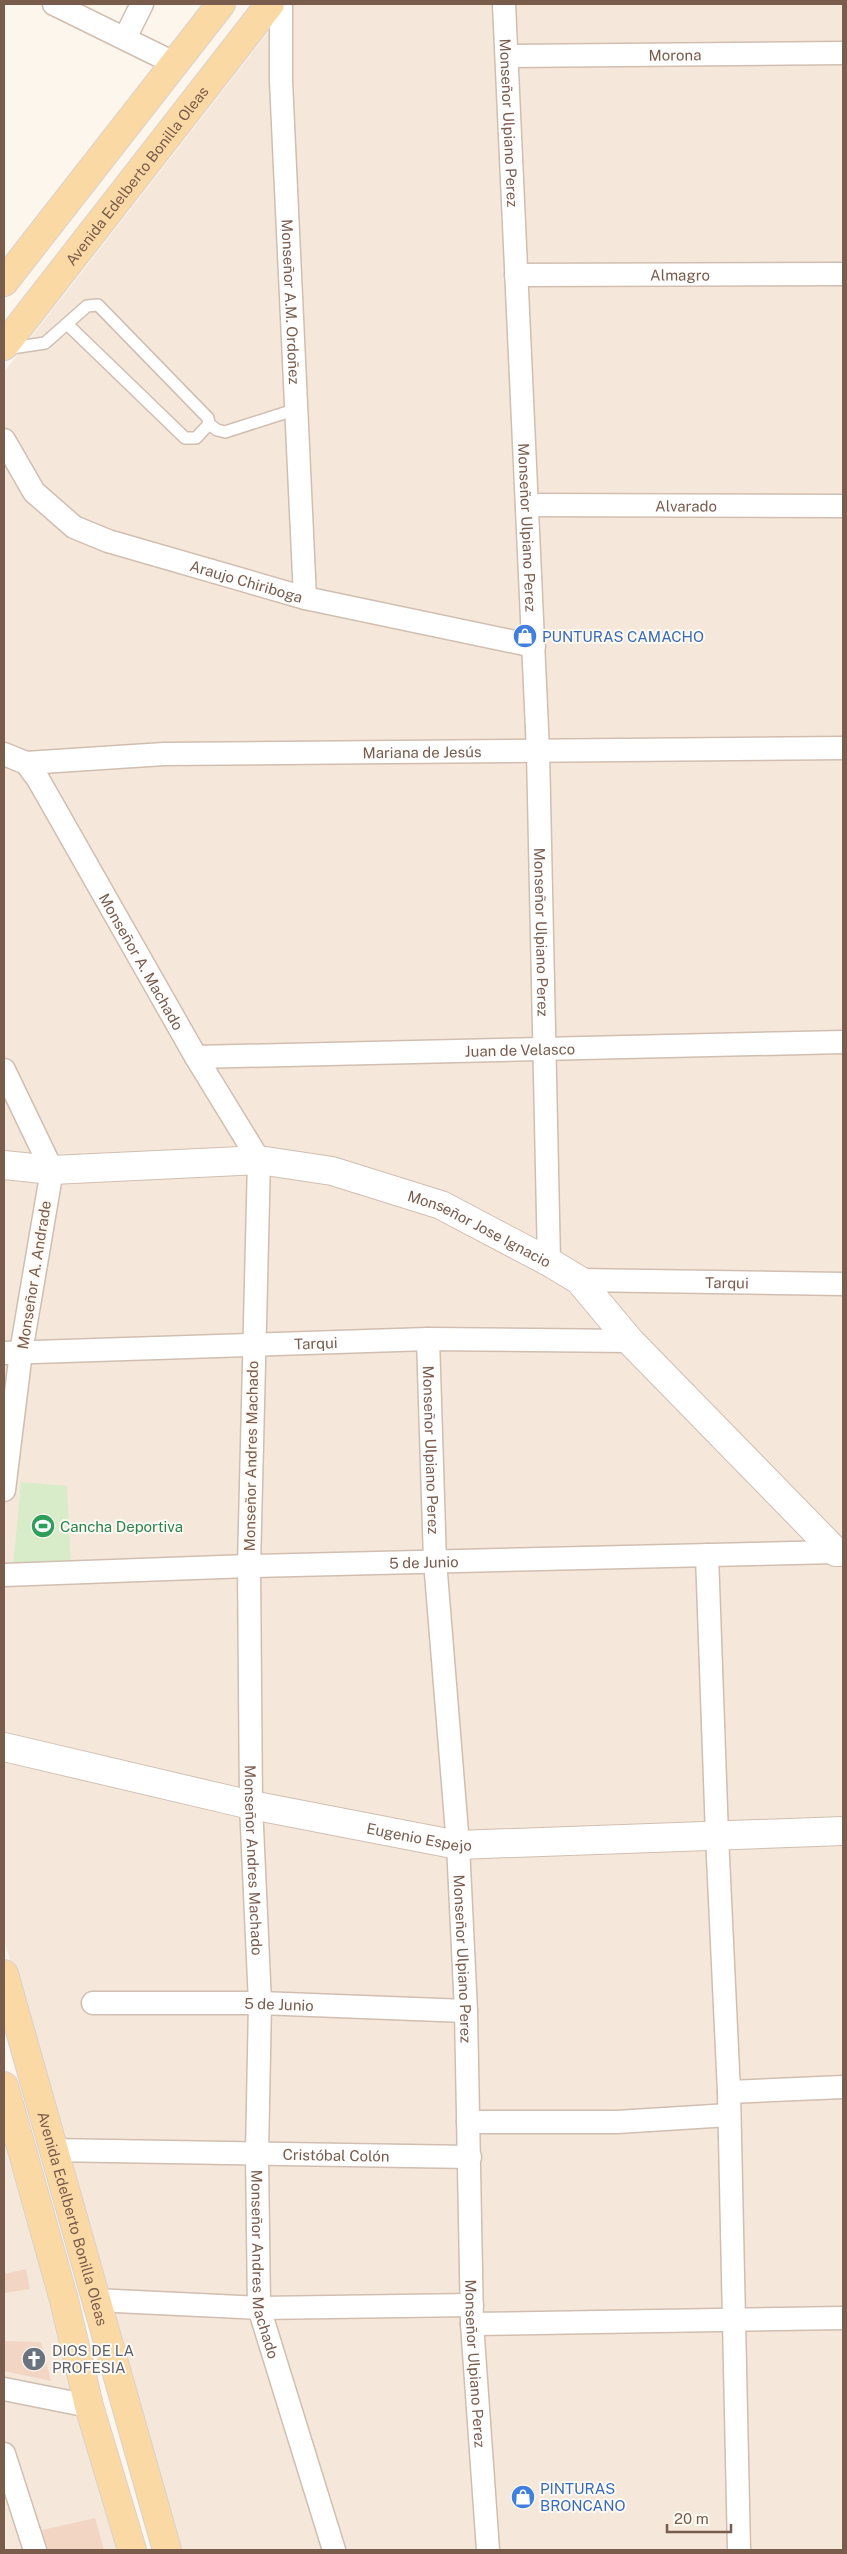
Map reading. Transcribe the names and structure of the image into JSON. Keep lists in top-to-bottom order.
{
  "streets": {
    "main road": ["Avenida Edelberto Bonilla Oleas"],
    "street": [
      "Morona",
      "Monseñor Ulpiano Perez",
      "Almagro",
      "Monseñor A.M. Ordoñez",
      "Alvarado",
      "Araujo Chiriboga",
      "Mariana de Jesús",
      "Monseñor A. Machado",
      "Juan de Velasco",
      "Monseñor Jose Ignacio",
      "Monseñor A. Andrade",
      "Tarqui",
      "Monseñor Andres Machado",
      "5 de Junio",
      "Eugenio Espejo",
      "Cristóbal Colón"
    ]
  },
  "crossings": [
    ["Morona", "Monseñor Ulpiano Perez"],
    ["Monseñor Ulpiano Perez", "Almagro"],
    ["Monseñor Ulpiano Perez", "Alvarado"],
    ["Monseñor Ulpiano Perez", "Araujo Chiriboga"],
    ["Monseñor Ulpiano Perez", "Mariana de Jesús"],
    ["Monseñor Ulpiano Perez", "Juan de Velasco"],
    ["Monseñor Ulpiano Perez", "Monseñor Jose Ignacio"],
    ["Monseñor Ulpiano Perez", "Tarqui"],
    ["Monseñor Ulpiano Perez", "5 de Junio"],
    ["Monseñor Ulpiano Perez", "Eugenio Espejo"],
    ["Monseñor Ulpiano Perez", "Cristóbal Colón"],
    ["Avenida Edelberto Bonilla Oleas", "Cristóbal Colón"],
    ["Monseñor A.M. Ordoñez", "Araujo Chiriboga"],
    ["Mariana de Jesús", "Monseñor A. Machado"],
    ["Monseñor A. Machado", "Juan de Velasco"],
    ["Monseñor A. Machado", "Monseñor Jose Ignacio"],
    ["Monseñor A. Machado", "Monseñor Andres Machado"],
    ["Monseñor Jose Ignacio", "Monseñor A. Andrade"],
    ["Monseñor Jose Ignacio", "Tarqui"],
    ["Monseñor Jose Ignacio", "Monseñor Andres Machado"],
    ["Monseñor Jose Ignacio", "5 de Junio"],
    ["Monseñor A. Andrade", "Tarqui"],
    ["Tarqui", "Monseñor Andres Machado"],
    ["Monseñor Andres Machado", "5 de Junio"],
    ["Monseñor Andres Machado", "Eugenio Espejo"],
    ["Monseñor Andres Machado", "Cristóbal Colón"]
  ],
  "places": {
    "shop": ["PUNTURAS CAMACHO", "PINTURAS BRONCANO"],
    "sports": ["Cancha Deportiva"],
    "church": ["DIOS DE LA PROFESIA"]
  },
  "scale_bar": "20 m"
}
